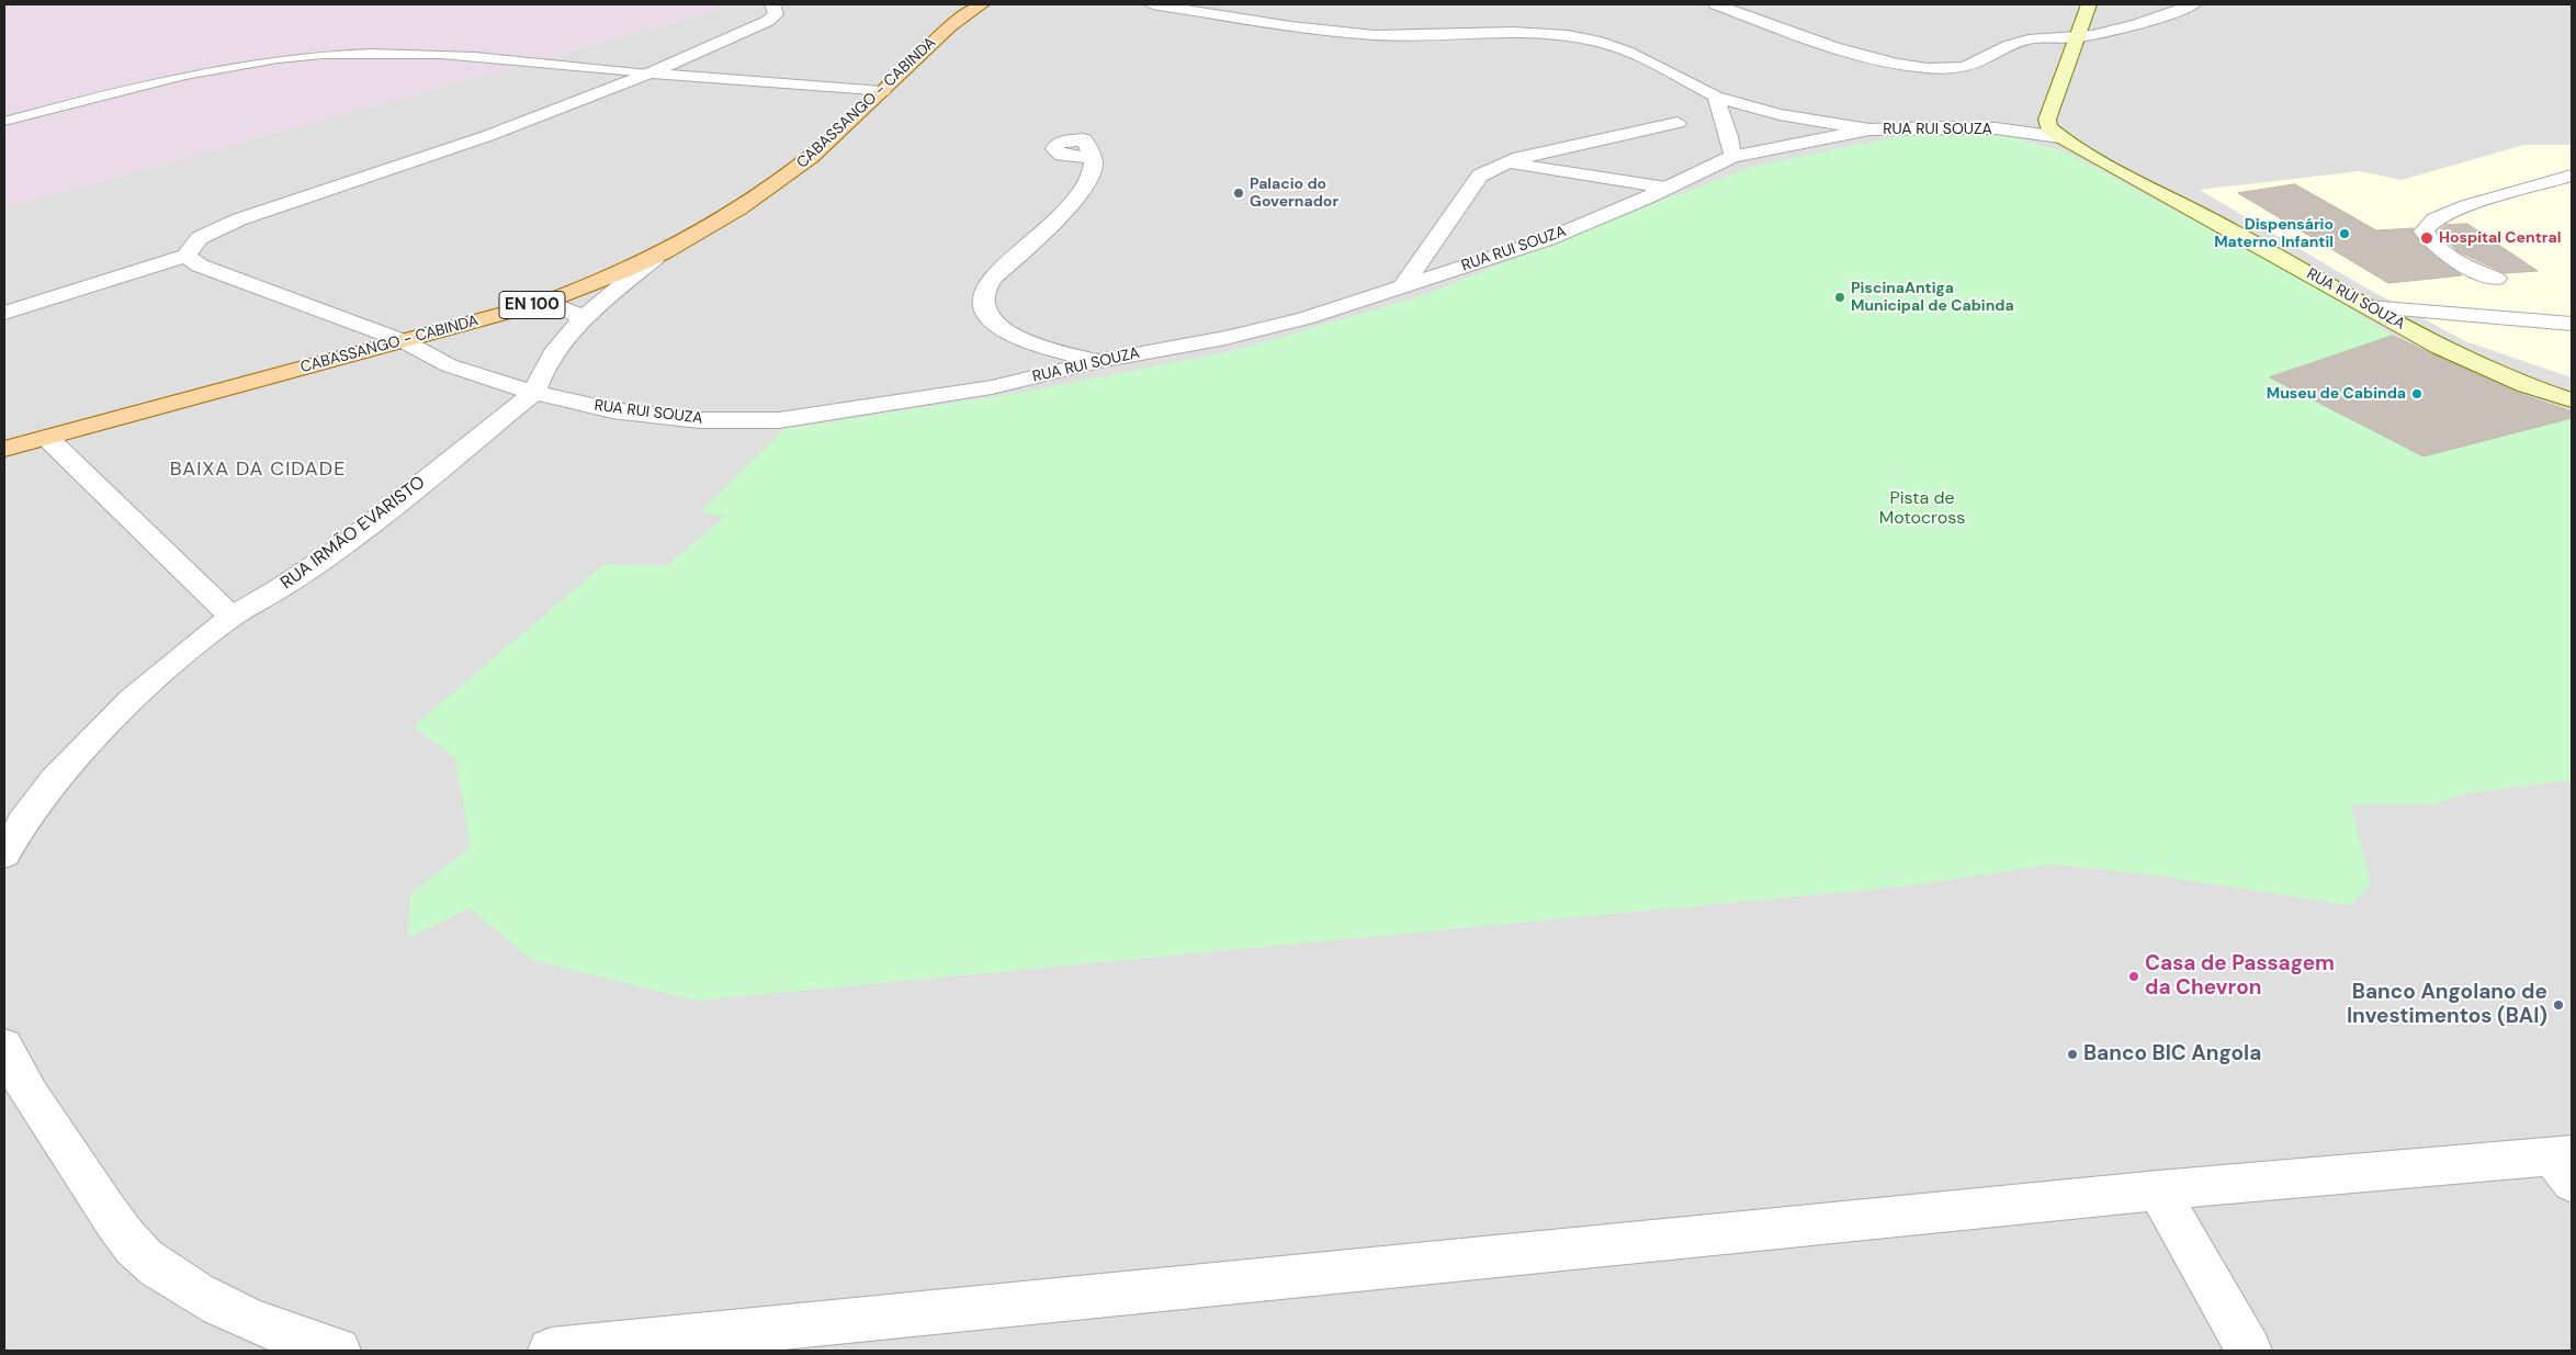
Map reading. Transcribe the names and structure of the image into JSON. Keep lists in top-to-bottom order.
{
  "streets": {
    "main road": ["CABASSANGO - CABINDA", "RUA RUI SOUZA", "EN 100"],
    "street": ["RUA IRMÃO EVARISTO"]
  },
  "crossings": [
    ["CABASSANGO - CABINDA", "RUA RUI SOUZA"],
    ["RUA RUI SOUZA", "RUA IRMÃO EVARISTO"]
  ],
  "districts": ["BAIXA DA CIDADE"],
  "parks": ["Pista de Motocross"],
  "places": [
    "Palacio do Governador",
    "Dispensário Materno Infantil",
    "Hospital Central",
    "PiscinaAntiga Municipal de Cabinda",
    "Museu de Cabinda",
    "Casa de Passagem da Chevron",
    "Banco Angolano de Investimentos (BAI)",
    "Banco BIC Angola"
  ]
}
